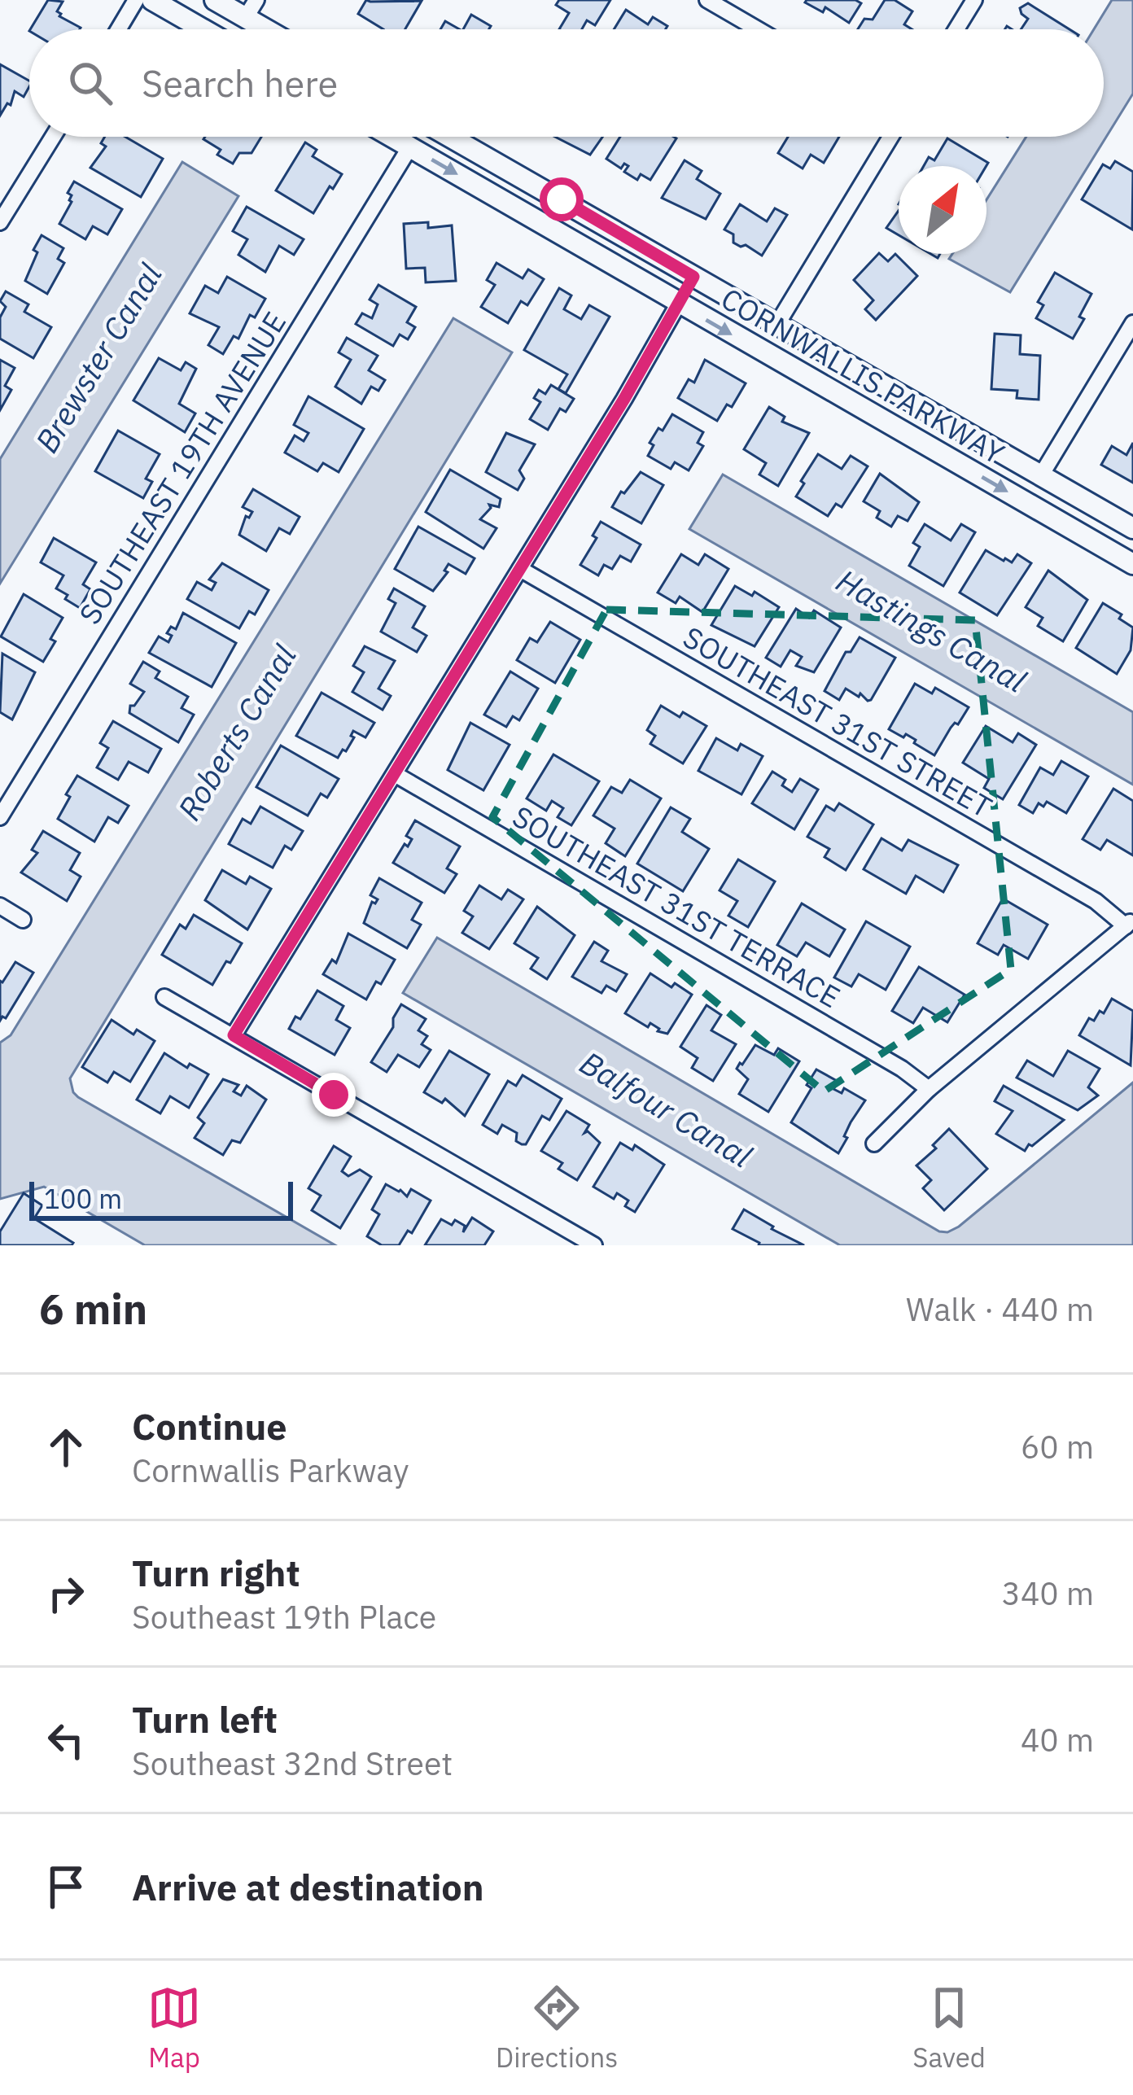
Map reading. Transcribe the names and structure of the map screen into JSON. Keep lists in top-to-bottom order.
{
  "streets": {
    "street": [
      "CORNWALLIS PARKWAY",
      "SOUTHEAST 19TH AVENUE",
      "SOUTHEAST 31ST STREET",
      "SOUTHEAST 31ST TERRACE"
    ]
  },
  "crossings": [
    ["CORNWALLIS PARKWAY", "SOUTHEAST 19TH AVENUE"]
  ],
  "water": [
    "Brewster Canal",
    "Hastings Canal",
    "Roberts Canal",
    "Balfour Canal"
  ],
  "scale_bar": "100 m",
  "north": "top right",
  "page": {
    "search": "Search here",
    "scale": "100 m",
    "heading": ["6 min", "Walk · 440 m"],
    "list": [
      ["Continue", "Cornwallis Parkway", "60 m"],
      ["Turn right", "Southeast 19th Place", "340 m"],
      ["Turn left", "Southeast 32nd Street", "40 m"],
      "Arrive at destination"
    ],
    "nav": ["Map", "Directions", "Saved"]
  }
}
